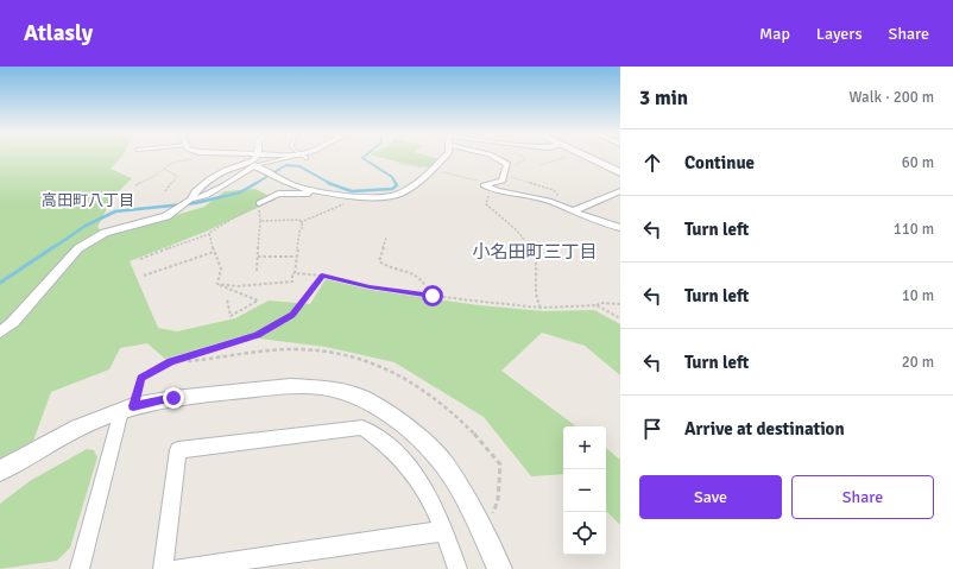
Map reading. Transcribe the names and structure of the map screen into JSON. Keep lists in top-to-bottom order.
{
  "districts": ["高田町八丁目", "小名田町三丁目"],
  "page": {
    "header": "Atlasly",
    "nav": ["Map", "Layers", "Share"],
    "heading": ["3 min", "Walk · 200 m"],
    "list": [
      ["Continue", "60 m"],
      ["Turn left", "110 m"],
      ["Turn left", "10 m"],
      ["Turn left", "20 m"],
      "Arrive at destination"
    ],
    "map_buttons": ["+", "−"],
    "buttons": ["Save", "Share"]
  }
}
